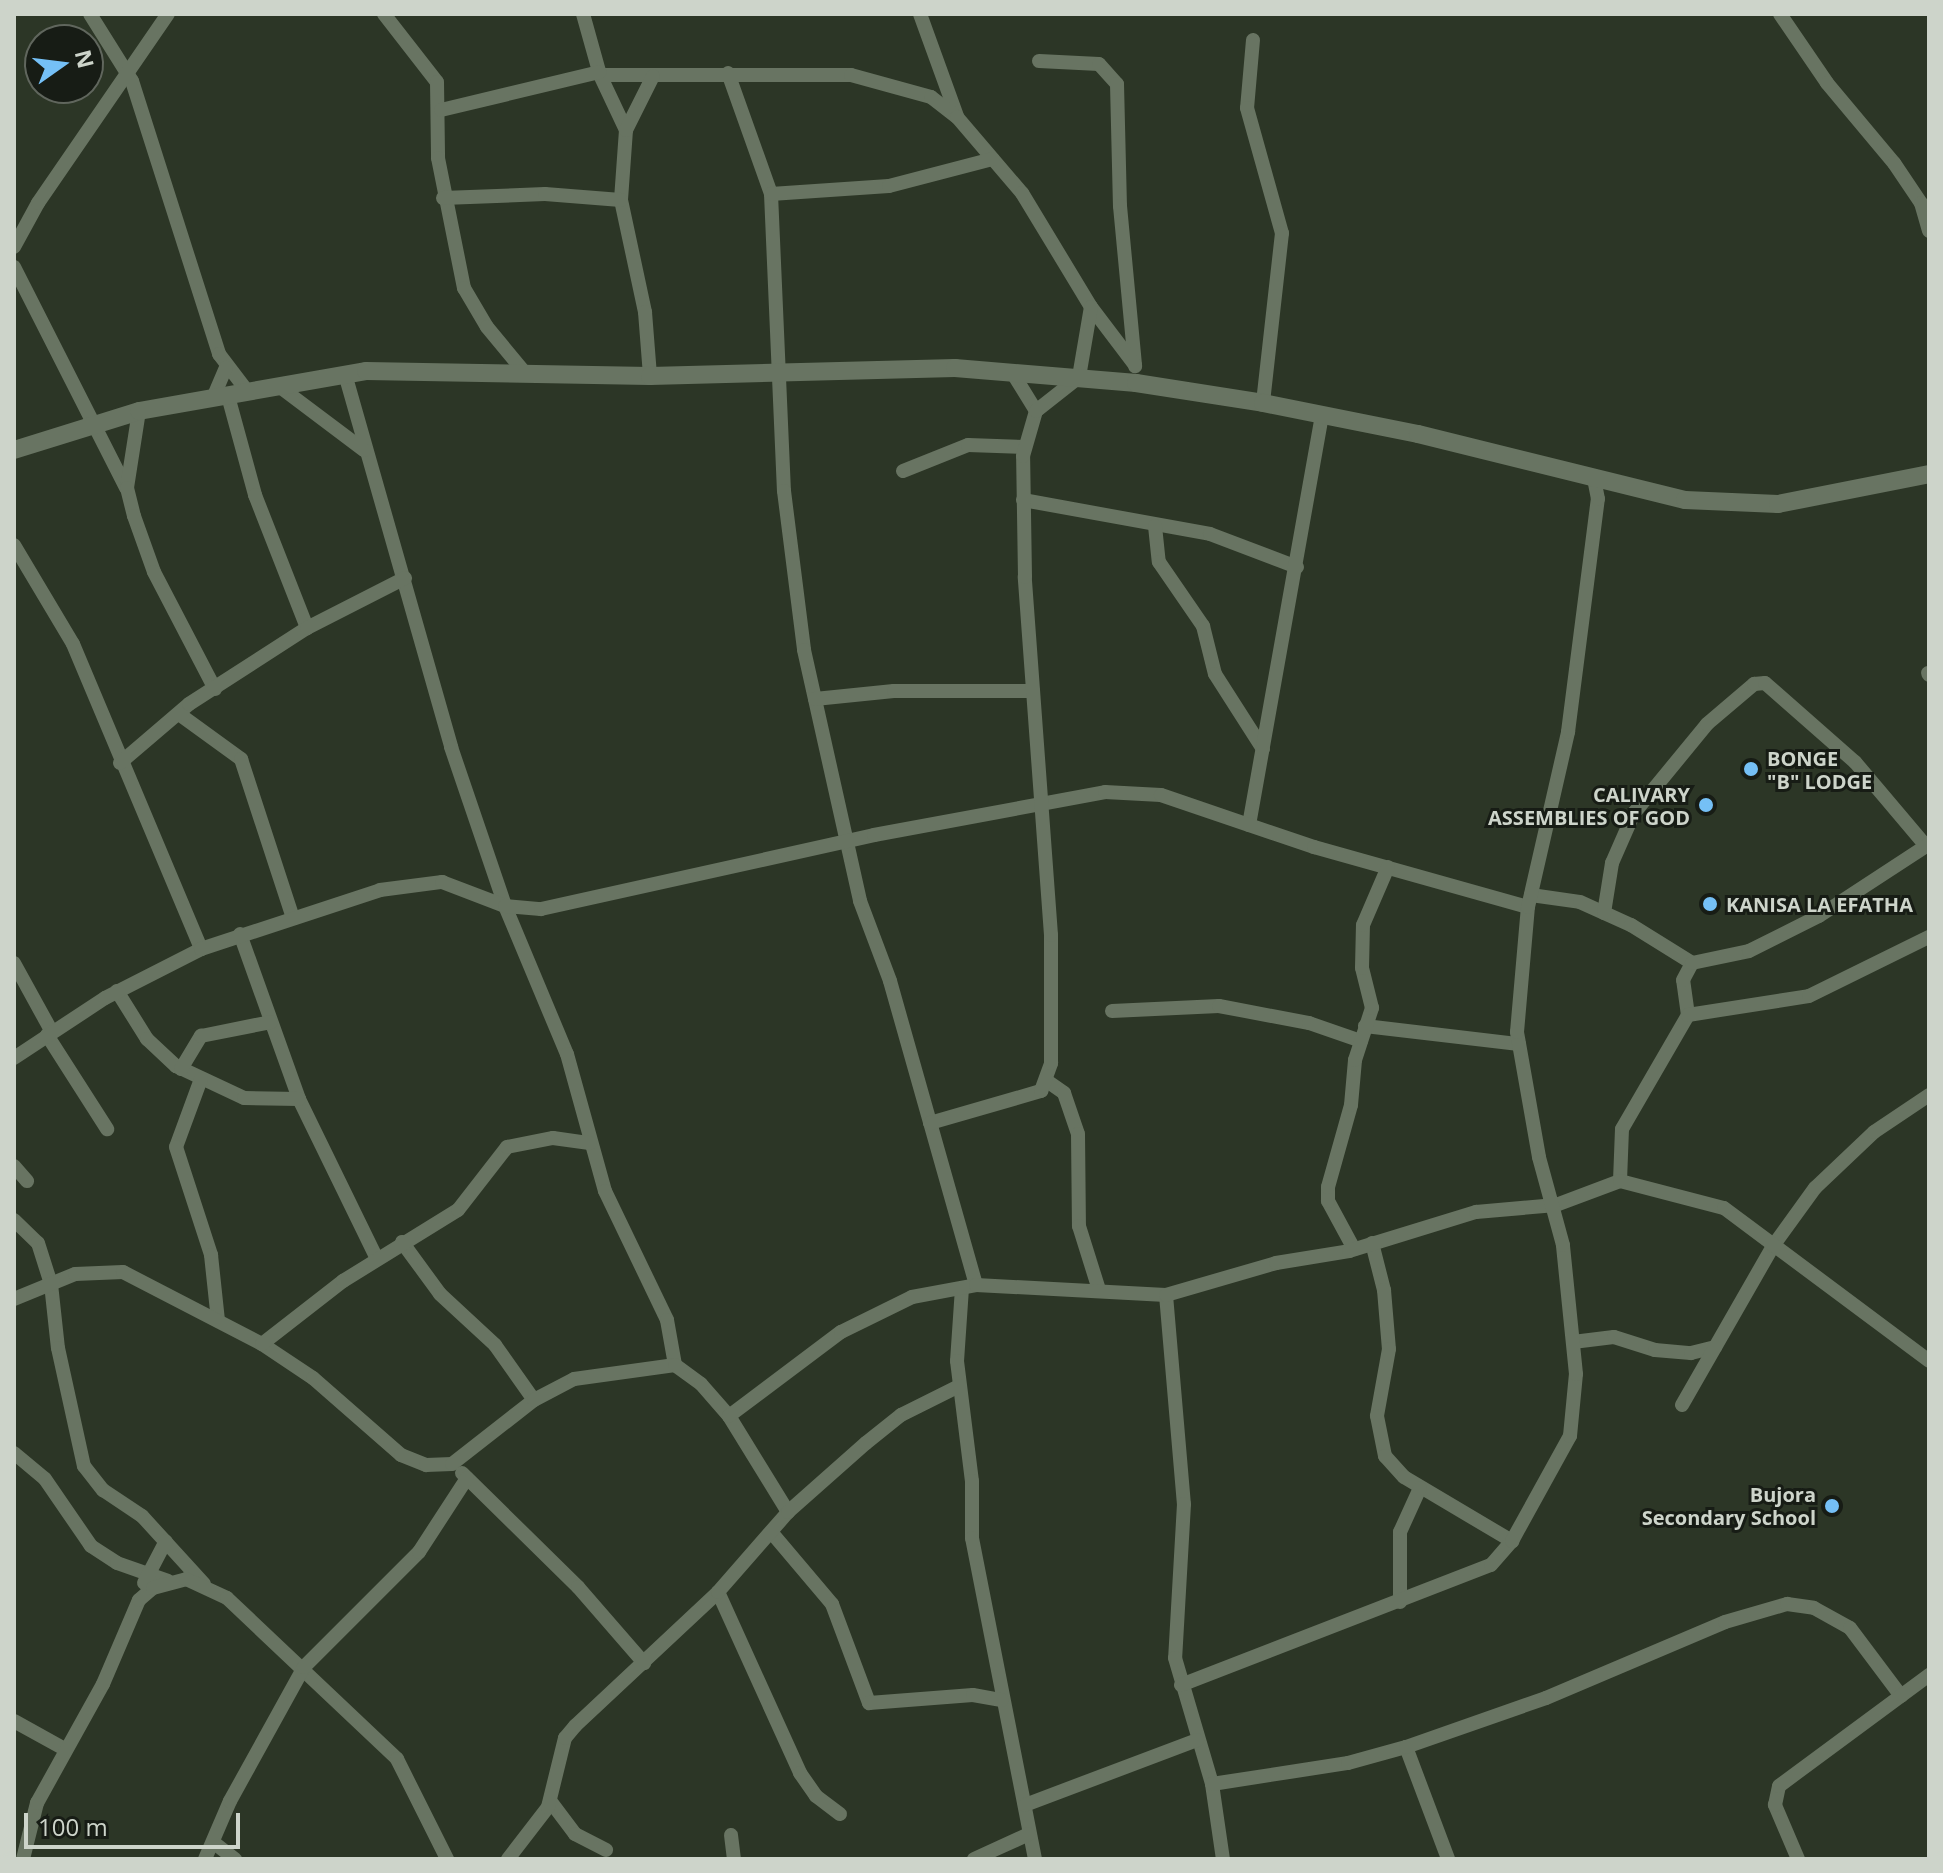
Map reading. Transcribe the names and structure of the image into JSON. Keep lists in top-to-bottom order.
{
  "places": [
    "BONGE \"B\" LODGE",
    "CALIVARY ASSEMBLIES OF GOD",
    "KANISA LA EFATHA",
    "Bujora Secondary School"
  ],
  "scale_bar": "100 m",
  "north": "right"
}
